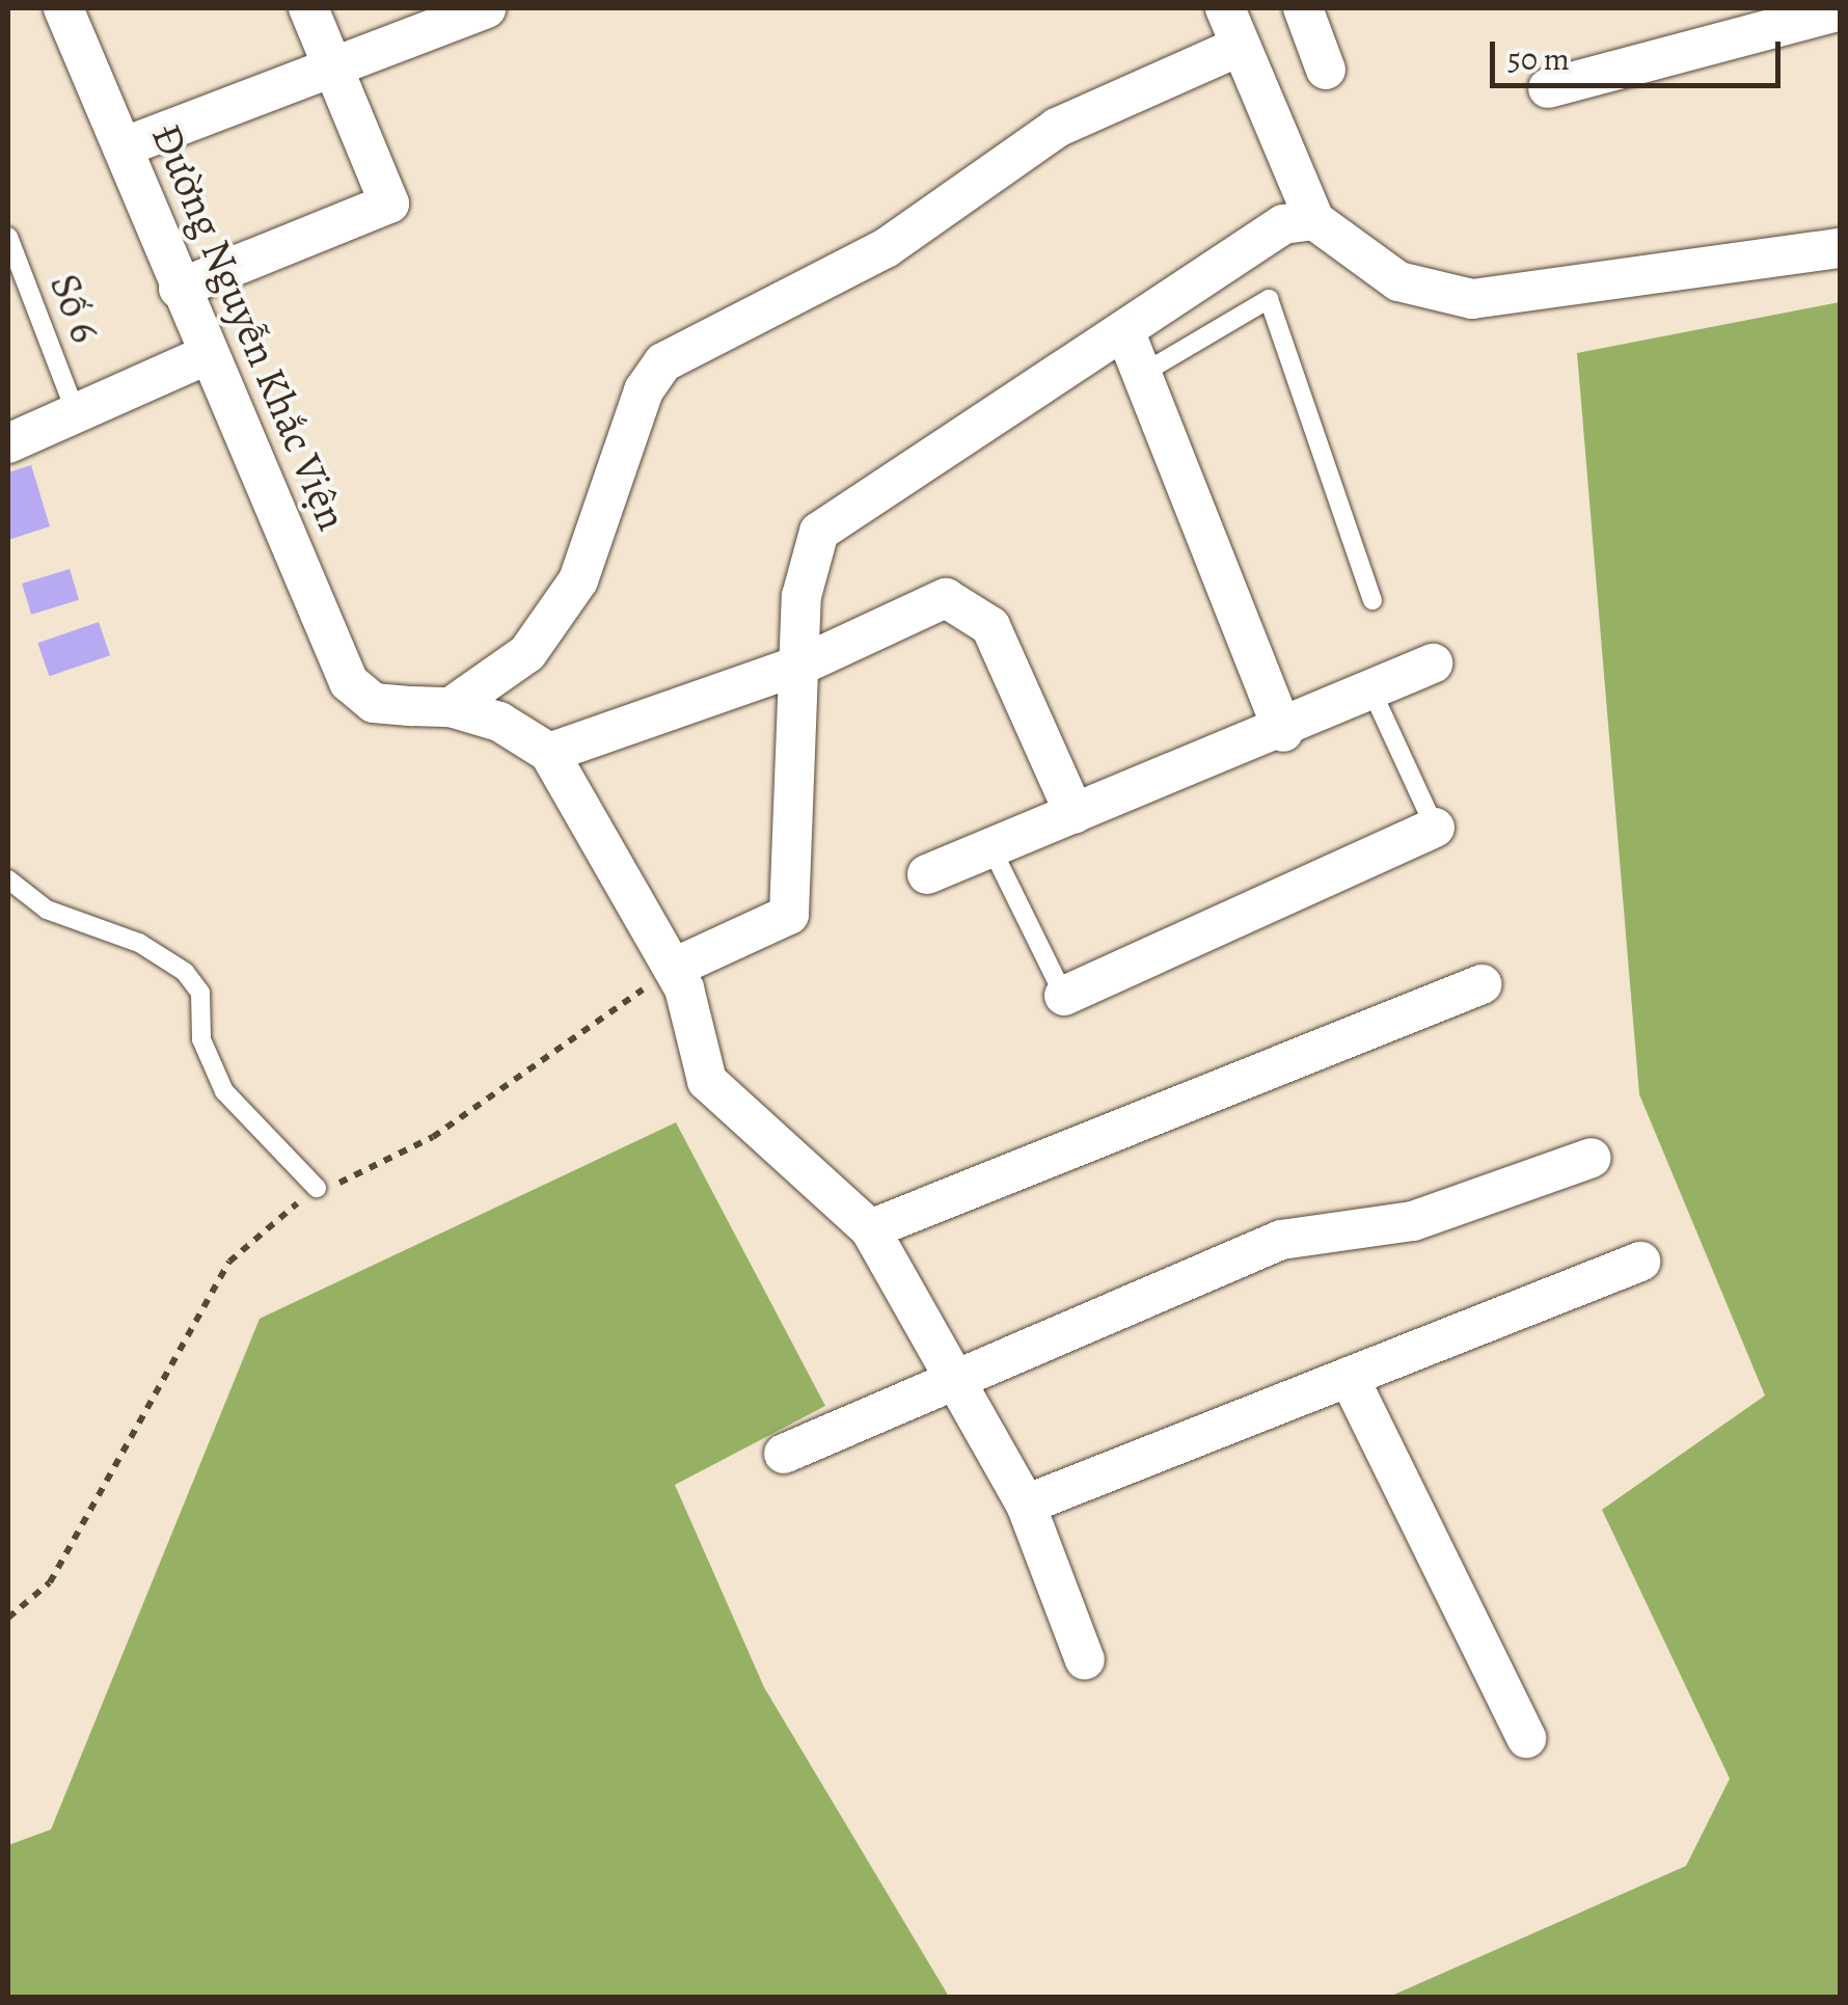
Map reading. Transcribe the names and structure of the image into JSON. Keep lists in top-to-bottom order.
{
  "streets": {
    "street": ["Đường Nguyễn Khắc Viện"],
    "lane": ["Số 6"]
  },
  "scale_bar": "50 m"
}
